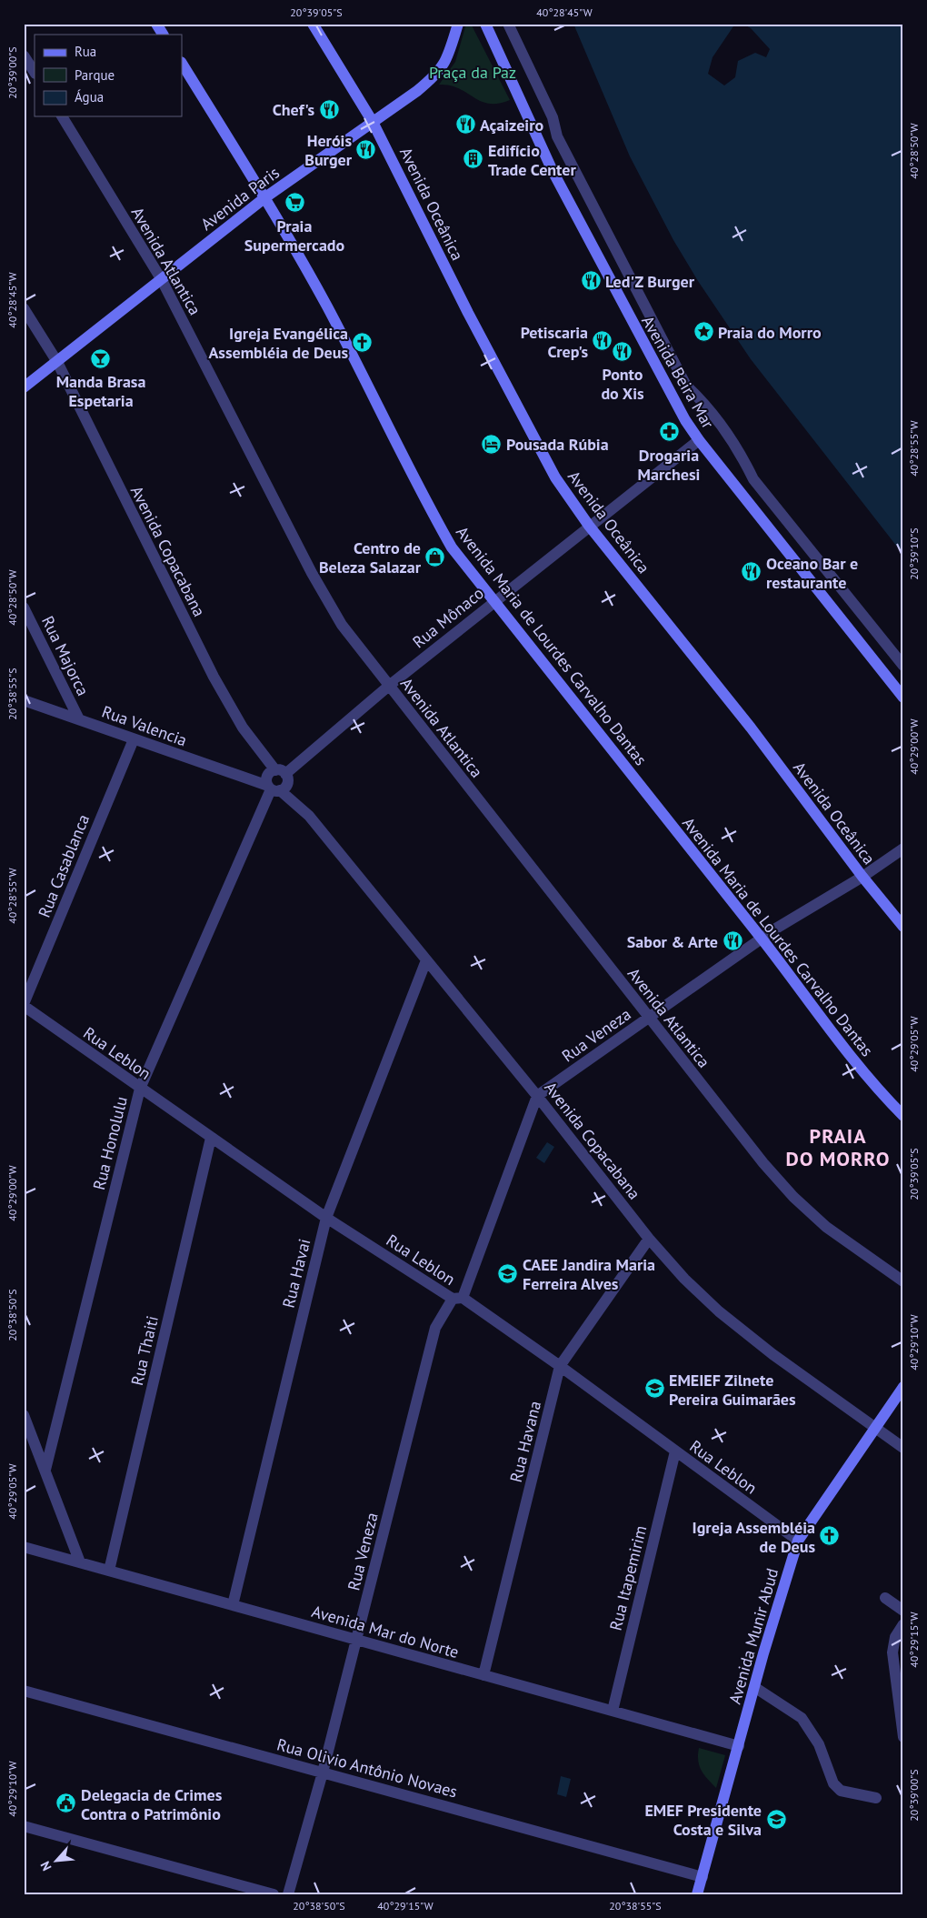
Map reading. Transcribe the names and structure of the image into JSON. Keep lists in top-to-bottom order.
{
  "streets": {
    "street": [
      "Avenida Paris",
      "Avenida Oceânica",
      "Avenida Atlantica",
      "Avenida Beira Mar",
      "Avenida Copacabana",
      "Rua Mônaco",
      "Avenida Maria de Lourdes Carvalho Dantas",
      "Rua Majorca",
      "Rua Valencia",
      "Rua Casablanca",
      "Rua Veneza",
      "Rua Leblon",
      "Rua Honolulu",
      "Rua Havai",
      "Rua Thaiti",
      "Rua Havana",
      "Rua Itapemirim",
      "Avenida Mar do Norte",
      "Avenida Munir Abud",
      "Rua Olivio Antônio Novaes"
    ]
  },
  "crossings": [
    ["Avenida Paris", "Avenida Oceânica"],
    ["Avenida Paris", "Avenida Atlantica"],
    ["Avenida Paris", "Avenida Copacabana"],
    ["Avenida Paris", "Avenida Maria de Lourdes Carvalho Dantas"],
    ["Avenida Oceânica", "Rua Mônaco"],
    ["Avenida Oceânica", "Rua Veneza"],
    ["Avenida Atlantica", "Rua Mônaco"],
    ["Avenida Atlantica", "Rua Veneza"],
    ["Avenida Beira Mar", "Rua Mônaco"],
    ["Avenida Copacabana", "Rua Mônaco"],
    ["Avenida Copacabana", "Rua Valencia"],
    ["Avenida Copacabana", "Rua Veneza"],
    ["Avenida Copacabana", "Rua Honolulu"],
    ["Avenida Copacabana", "Rua Havai"],
    ["Avenida Copacabana", "Rua Havana"],
    ["Avenida Copacabana", "Avenida Munir Abud"],
    ["Rua Mônaco", "Avenida Maria de Lourdes Carvalho Dantas"],
    ["Rua Mônaco", "Rua Valencia"],
    ["Rua Mônaco", "Rua Honolulu"],
    ["Avenida Maria de Lourdes Carvalho Dantas", "Rua Veneza"],
    ["Rua Majorca", "Rua Valencia"],
    ["Rua Valencia", "Rua Casablanca"],
    ["Rua Valencia", "Rua Honolulu"],
    ["Rua Casablanca", "Rua Leblon"],
    ["Rua Veneza", "Rua Leblon"],
    ["Rua Veneza", "Avenida Mar do Norte"],
    ["Rua Veneza", "Rua Olivio Antônio Novaes"],
    ["Rua Leblon", "Rua Honolulu"],
    ["Rua Leblon", "Rua Havai"],
    ["Rua Leblon", "Rua Thaiti"],
    ["Rua Leblon", "Rua Havana"],
    ["Rua Leblon", "Rua Itapemirim"],
    ["Rua Leblon", "Avenida Munir Abud"],
    ["Rua Havai", "Avenida Mar do Norte"],
    ["Rua Thaiti", "Avenida Mar do Norte"],
    ["Rua Havana", "Avenida Mar do Norte"],
    ["Rua Itapemirim", "Avenida Mar do Norte"],
    ["Avenida Mar do Norte", "Avenida Munir Abud"],
    ["Avenida Munir Abud", "Rua Olivio Antônio Novaes"]
  ],
  "districts": ["PRAIA DO MORRO"],
  "parks": ["Praça da Paz"],
  "places": {
    "restaurant": [
      "Chef's",
      "Açaizeiro",
      "Heróis Burger",
      "Led'Z Burger",
      "Petiscaria Crep's",
      "Ponto do Xis",
      "Oceano Bar e restaurante",
      "Sabor & Arte"
    ],
    "building": ["Edifício Trade Center"],
    "supermarket": ["Praia Supermercado"],
    "place": ["Praia do Morro"],
    "church": ["Igreja Evangélica Assembléia de Deus", "Igreja Assembléia de Deus"],
    "bar": ["Manda Brasa Espetaria"],
    "pharmacy": ["Drogaria Marchesi"],
    "hotel": ["Pousada Rúbia"],
    "shop": ["Centro de Beleza Salazar"],
    "school or university": ["CAEE Jandira Maria Ferreira Alves", "EMEIEF Zilnete Pereira Guimarães", "EMEF Presidente Costa e Silva"],
    "public building": ["Delegacia de Crimes Contra o Patrimônio"]
  },
  "legend": ["Rua", "Parque", "Água"],
  "north": "bottom left",
  "coordinates": [
    "20°39'05\"S",
    "40°28'45\"W",
    "20°39'00\"S",
    "40°28'50\"W",
    "40°28'55\"W",
    "20°39'10\"S",
    "20°38'55\"S",
    "40°29'00\"W",
    "40°29'05\"W",
    "20°38'50\"S",
    "40°29'10\"W",
    "40°29'15\"W"
  ]
}
